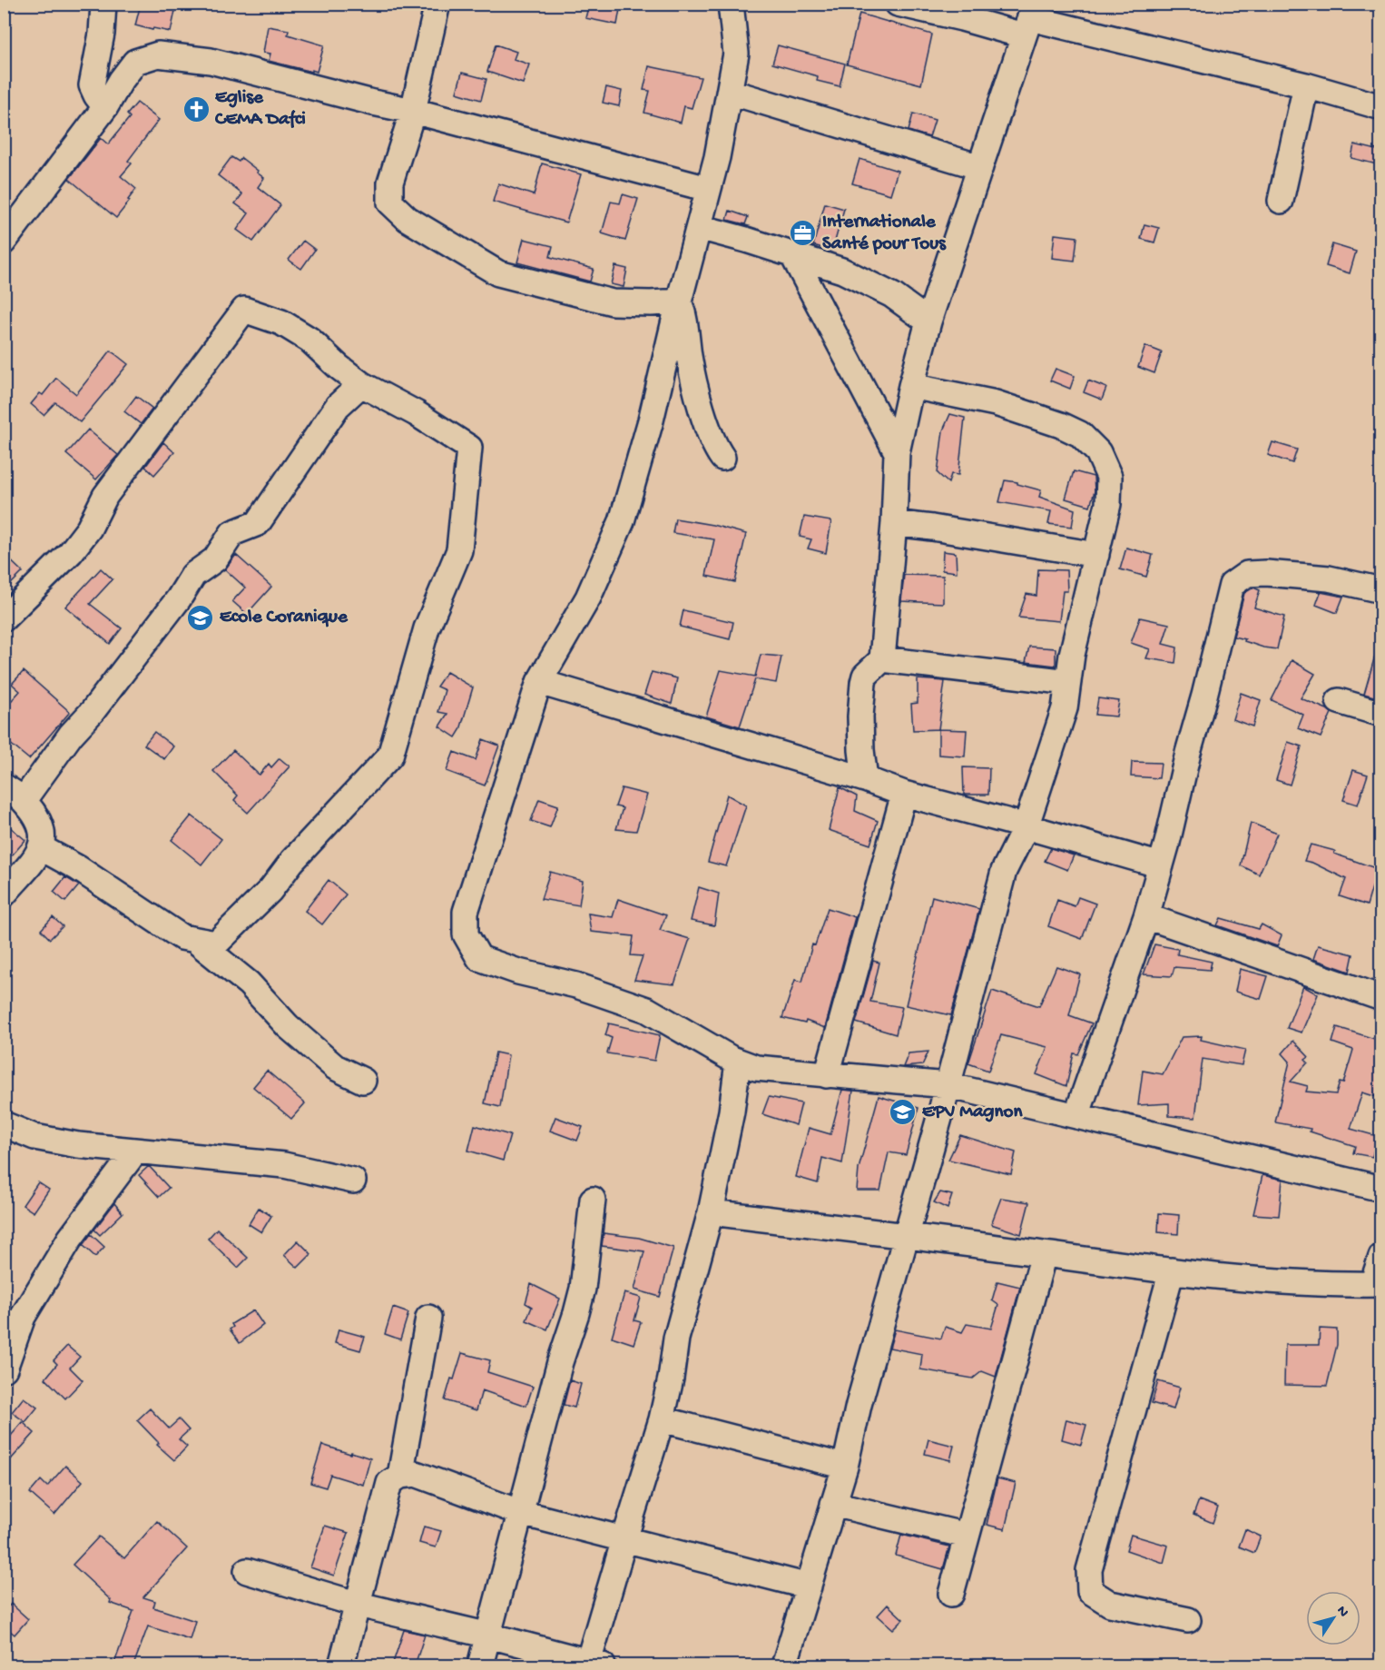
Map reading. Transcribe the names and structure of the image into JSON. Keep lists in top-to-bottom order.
{
  "places": {
    "church": ["Eglise CEMA Dafci"],
    "office": ["Internationale Santé pour Tous"],
    "school or university": ["Ecole Coranique", "EPV Magnon"]
  },
  "north": "top right"
}
